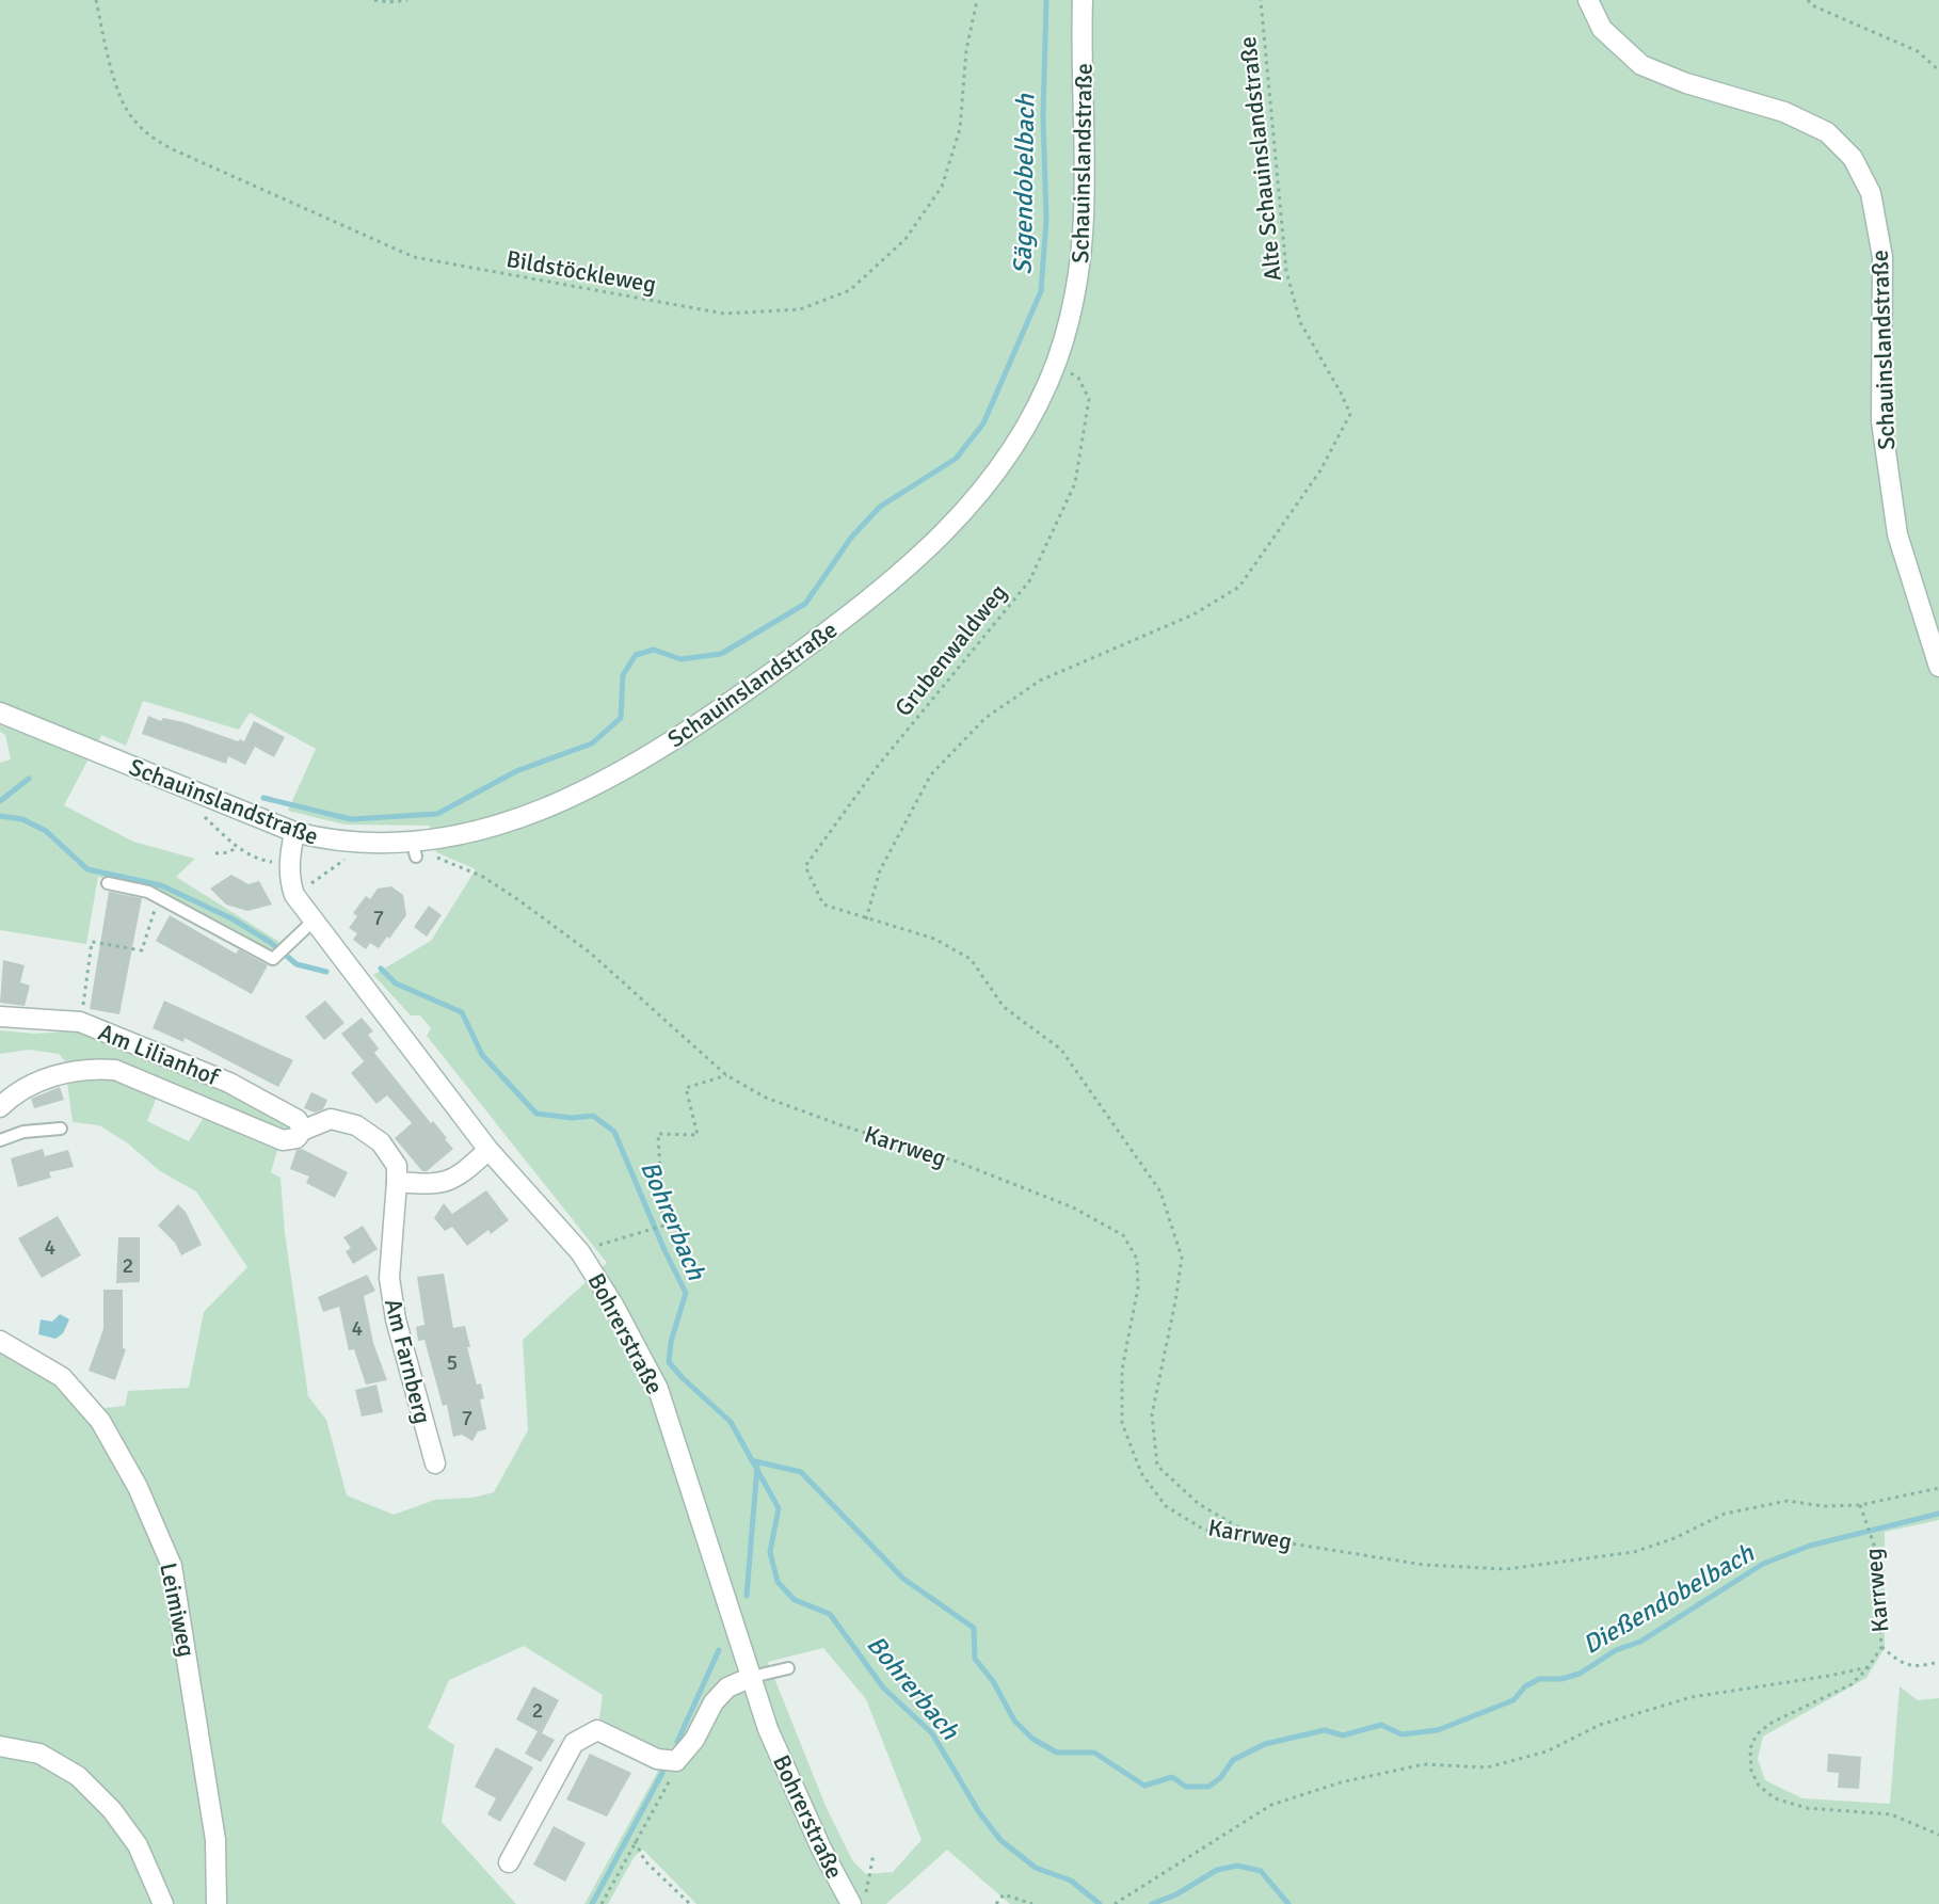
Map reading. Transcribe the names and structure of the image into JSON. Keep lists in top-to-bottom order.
{
  "streets": {
    "street": [
      "Schauinslandstraße",
      "Am Lilianhof",
      "Bohrerstraße",
      "Am Farnberg",
      "Leimiweg"
    ],
    "path": [
      "Alte Schauinslandstraße",
      "Bildstöckleweg",
      "Grubenwaldweg",
      "Karrweg"
    ]
  },
  "crossings": [
    ["Alte Schauinslandstraße", "Grubenwaldweg"],
    ["Schauinslandstraße", "Grubenwaldweg"],
    ["Schauinslandstraße", "Karrweg"],
    ["Schauinslandstraße", "Bohrerstraße"],
    ["Am Lilianhof", "Am Farnberg"]
  ],
  "water": ["Sägendobelbach", "Bohrerbach", "Dießendobelbach"],
  "house_numbers": [
    "7",
    "4",
    "2",
    "4",
    "5",
    "7",
    "2"
  ]
}
